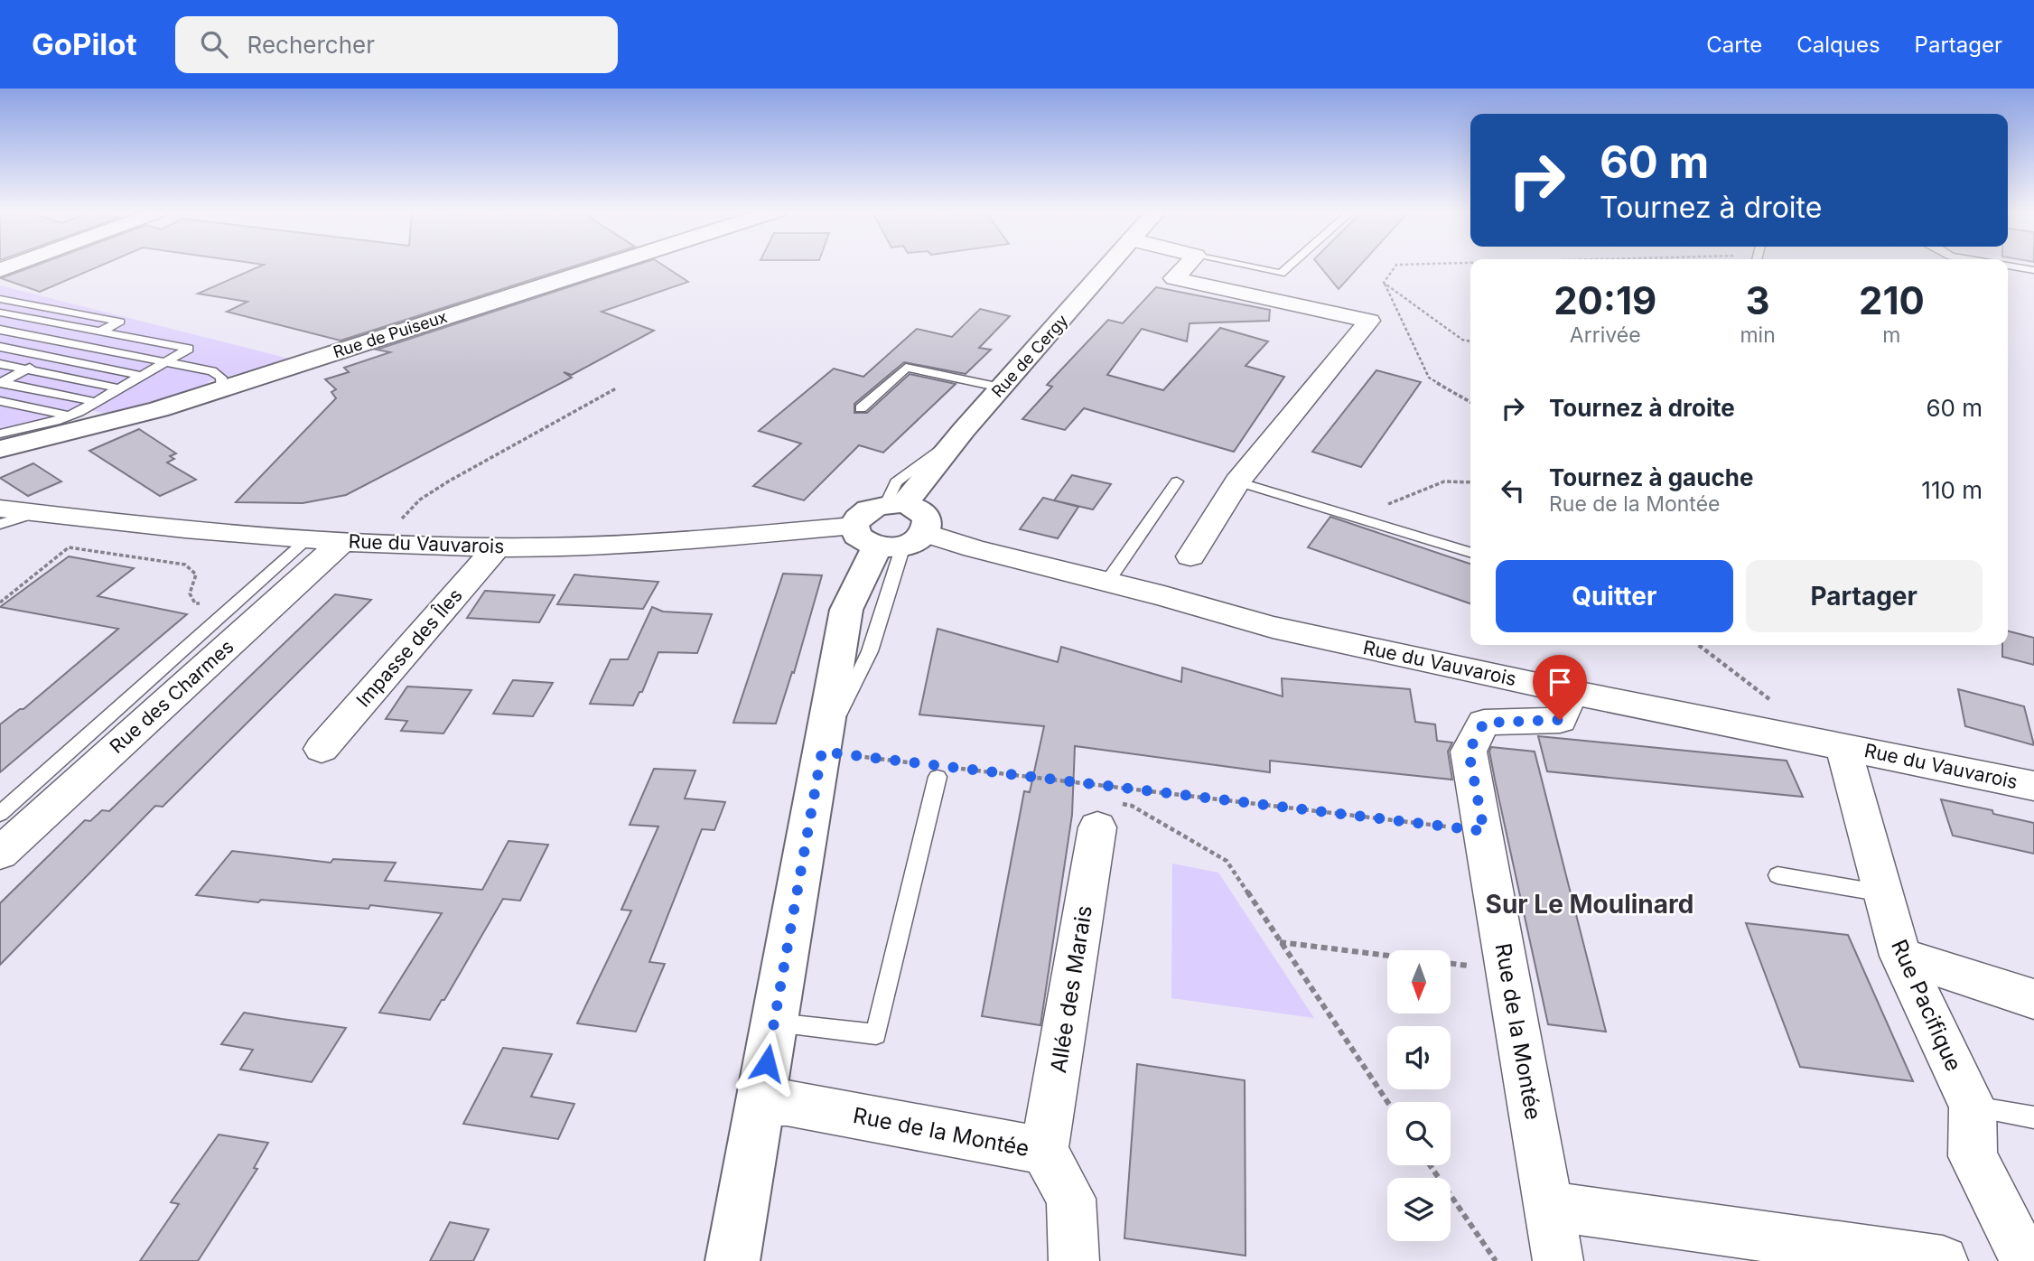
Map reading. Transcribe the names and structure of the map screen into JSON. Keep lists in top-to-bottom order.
{
  "streets": {
    "street": [
      "Rue de Puiseux",
      "Rue de Cergy",
      "Rue du Vauvarois",
      "Impasse des Îles",
      "Rue des Charmes",
      "Allée des Marais",
      "Rue Pacifique",
      "Rue de la Montée"
    ]
  },
  "crossings": [
    ["Rue du Vauvarois", "Impasse des Îles"],
    ["Rue du Vauvarois", "Rue des Charmes"],
    ["Rue du Vauvarois", "Rue Pacifique"],
    ["Rue du Vauvarois", "Rue de la Montée"],
    ["Allée des Marais", "Rue de la Montée"]
  ],
  "districts": ["Sur Le Moulinard"],
  "north": "bottom",
  "page": {
    "header": "GoPilot",
    "search": "Rechercher",
    "nav": ["Carte", "Calques", "Partager"],
    "turn": ["60 m", "Tournez à droite"],
    "eta": [
      "20:19",
      "Arrivée",
      "3",
      "min",
      "210",
      "m"
    ],
    "list": [
      {
        "name": "Tournez à droite",
        "value": "60 m"
      },
      {
        "name": "Tournez à gauche",
        "note": "Rue de la Montée",
        "value": "110 m"
      }
    ],
    "buttons": ["Quitter", "Partager"]
  }
}
